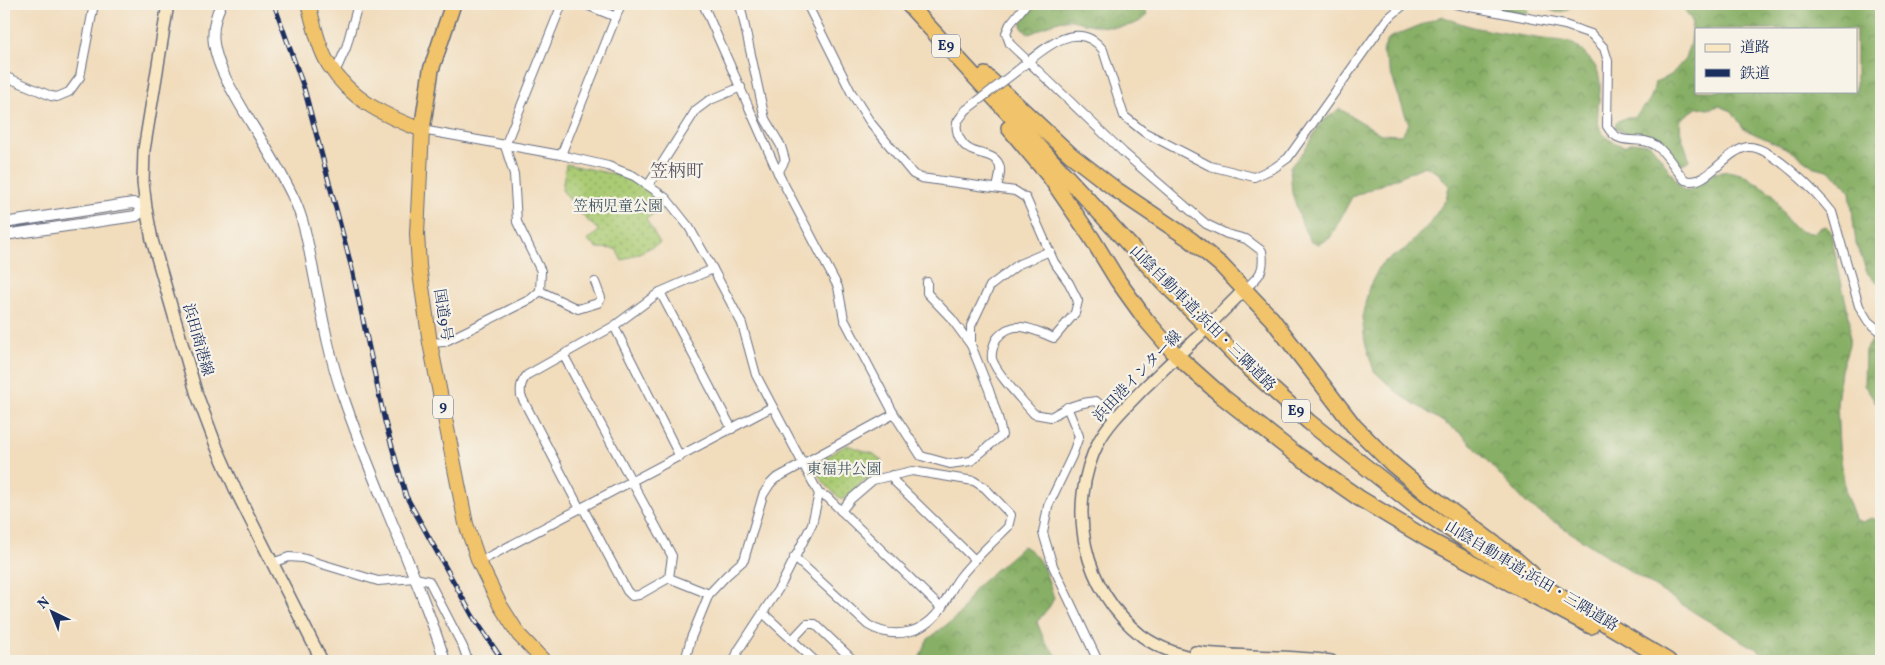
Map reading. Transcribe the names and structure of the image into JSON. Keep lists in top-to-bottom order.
{
  "streets": {
    "highway": [
      "E9",
      "国道9号",
      "山陰自動車道;浜田・三隅道路",
      "9"
    ],
    "main road": ["浜田商港線", "浜田港インター線"]
  },
  "districts": ["笠柄町"],
  "parks": ["笠柄児童公園", "東福井公園"],
  "legend": ["道路", "鉄道"],
  "north": "top left"
}
